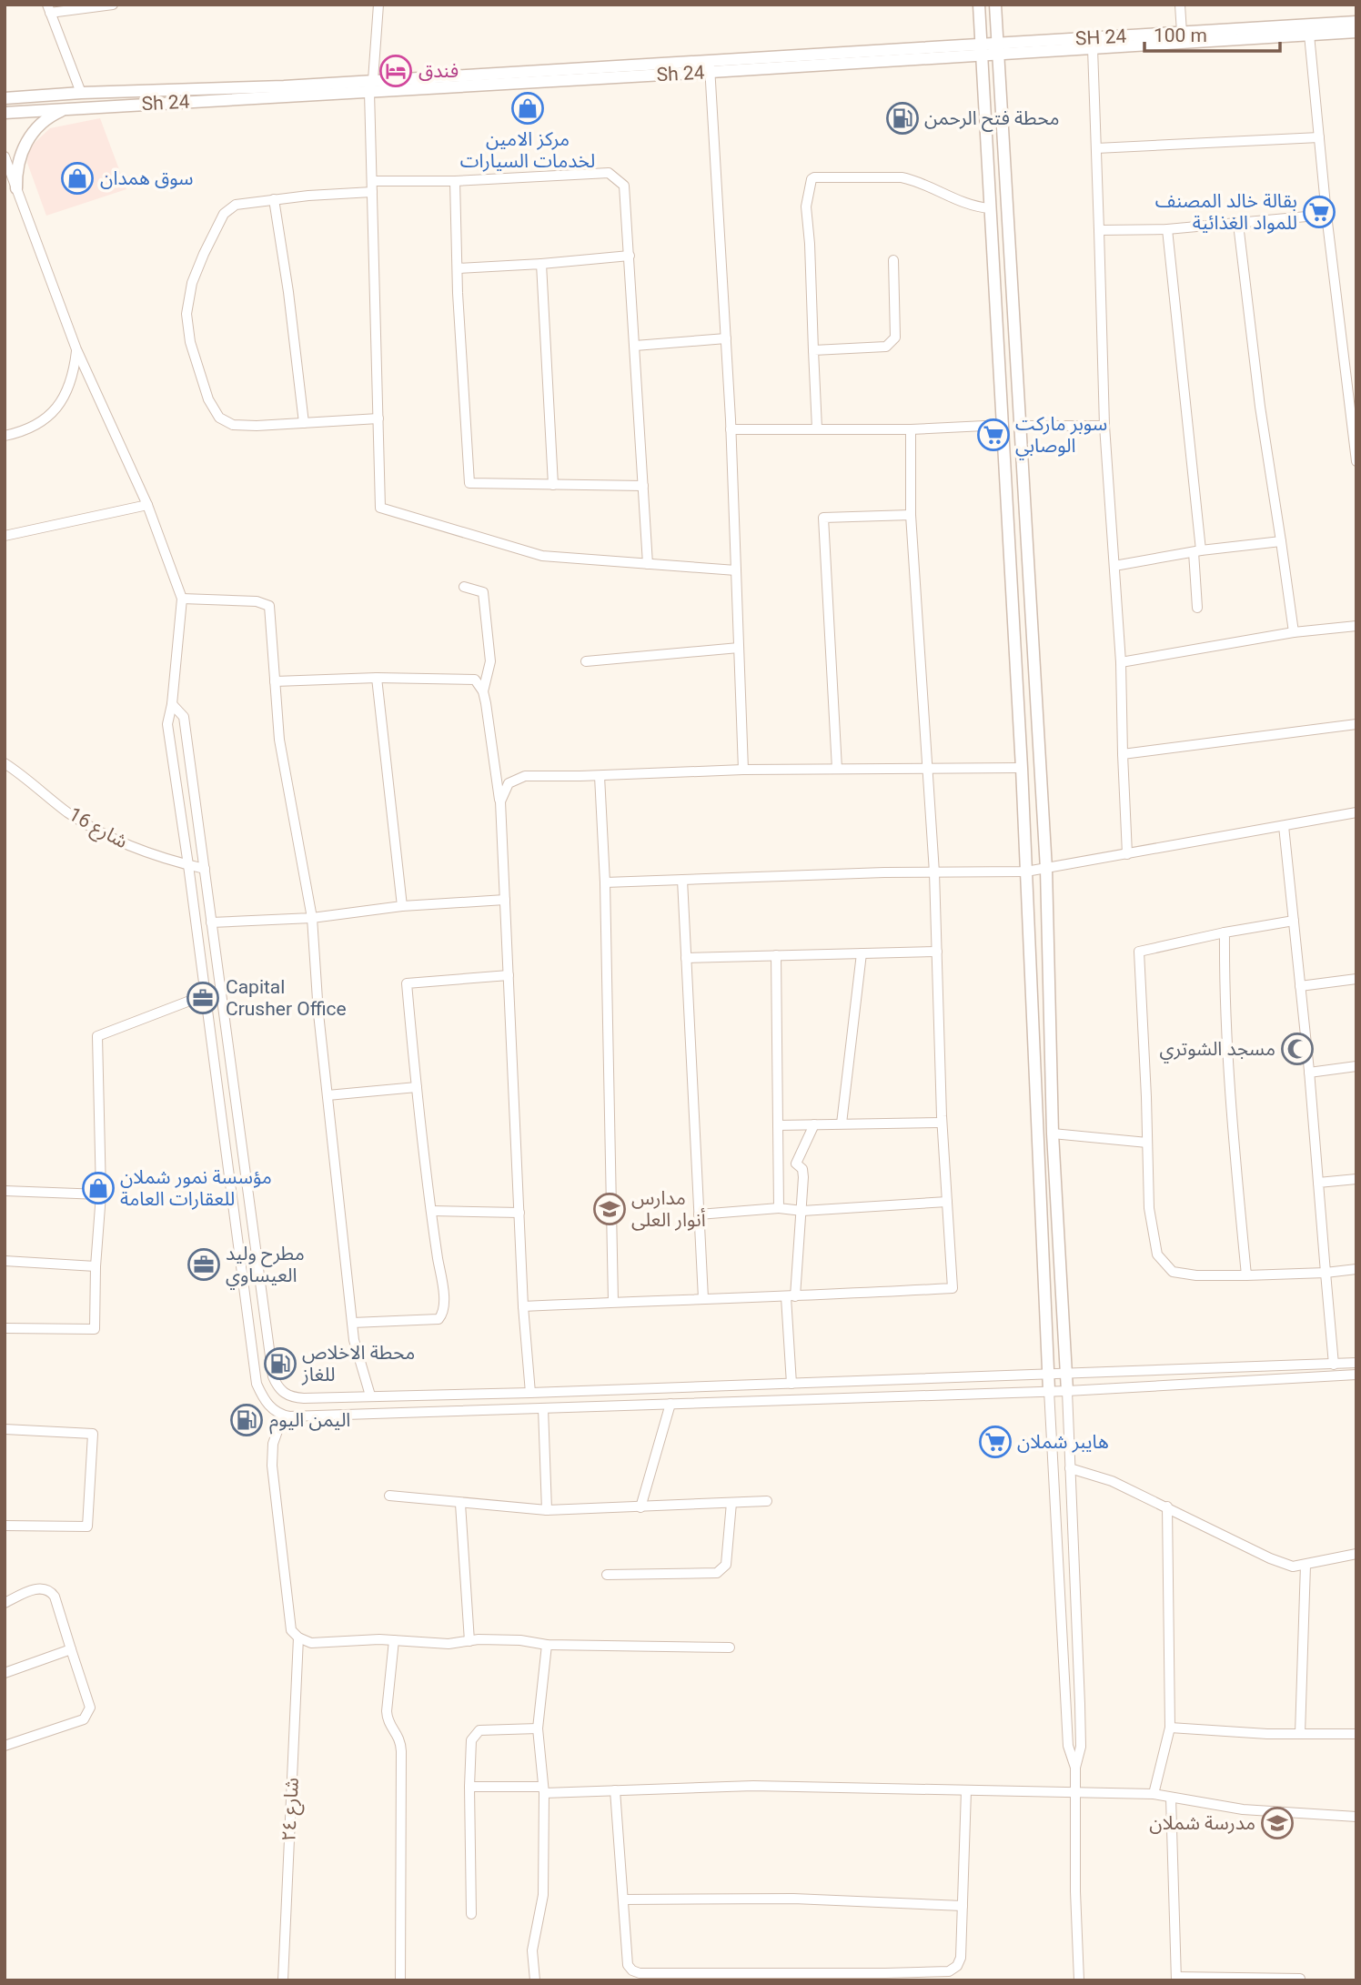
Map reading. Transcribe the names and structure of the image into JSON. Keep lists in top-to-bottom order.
{
  "streets": {
    "street": [
      "SH 24",
      "Sh 24",
      "شارع 16",
      "شارع ٢٤"
    ]
  },
  "crossings": [
    ["SH 24", "Sh 24"]
  ],
  "places": {
    "hotel": ["فندق"],
    "shop": ["مركز الامين لخدمات السيارات", "سوق همدان", "مؤسسة نمور شملان للعقارات العامة"],
    "fuel station": ["محطة فتح الرحمن", "محطة الاخلاص للغاز", "اليمن اليوم"],
    "supermarket": ["بقالة خالد المصنف للمواد الغذائية", "سوبر ماركت الوصابي", "هايبر شملان"],
    "office": ["Capital Crusher Office", "مطرح وليد العيساوي"],
    "mosque": ["مسجد الشوتري"],
    "school or university": ["مدارس أنوار العلى", "مدرسة شملان"]
  },
  "scale_bar": "100 m"
}
